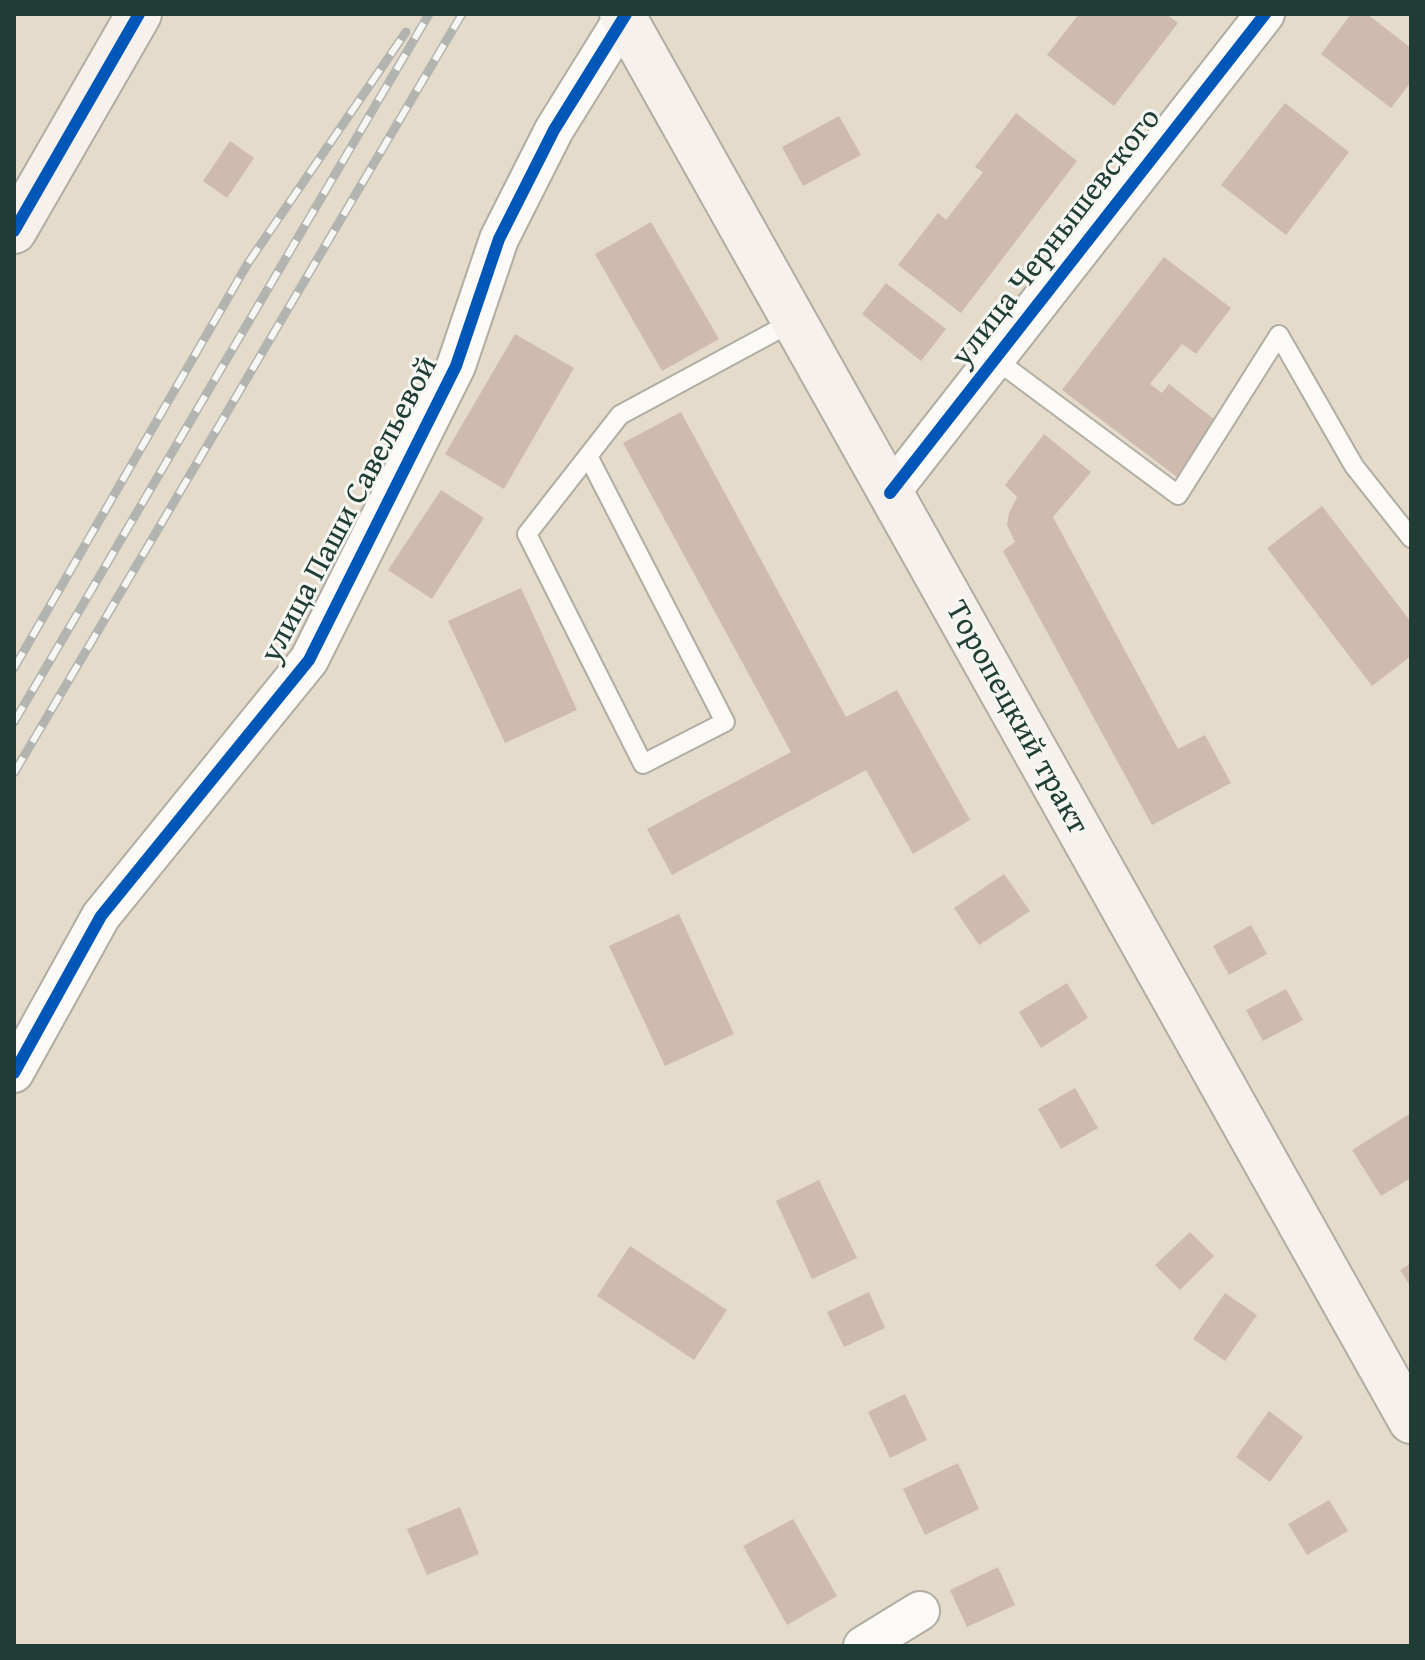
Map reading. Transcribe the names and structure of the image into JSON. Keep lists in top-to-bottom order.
{
  "streets": {
    "main road": ["Торопецкий тракт"],
    "street": ["улица Чернышевского", "улица Паши Савельевой"]
  },
  "crossings": [
    ["улица Чернышевского", "Торопецкий тракт"],
    ["улица Паши Савельевой", "Торопецкий тракт"]
  ]
}
